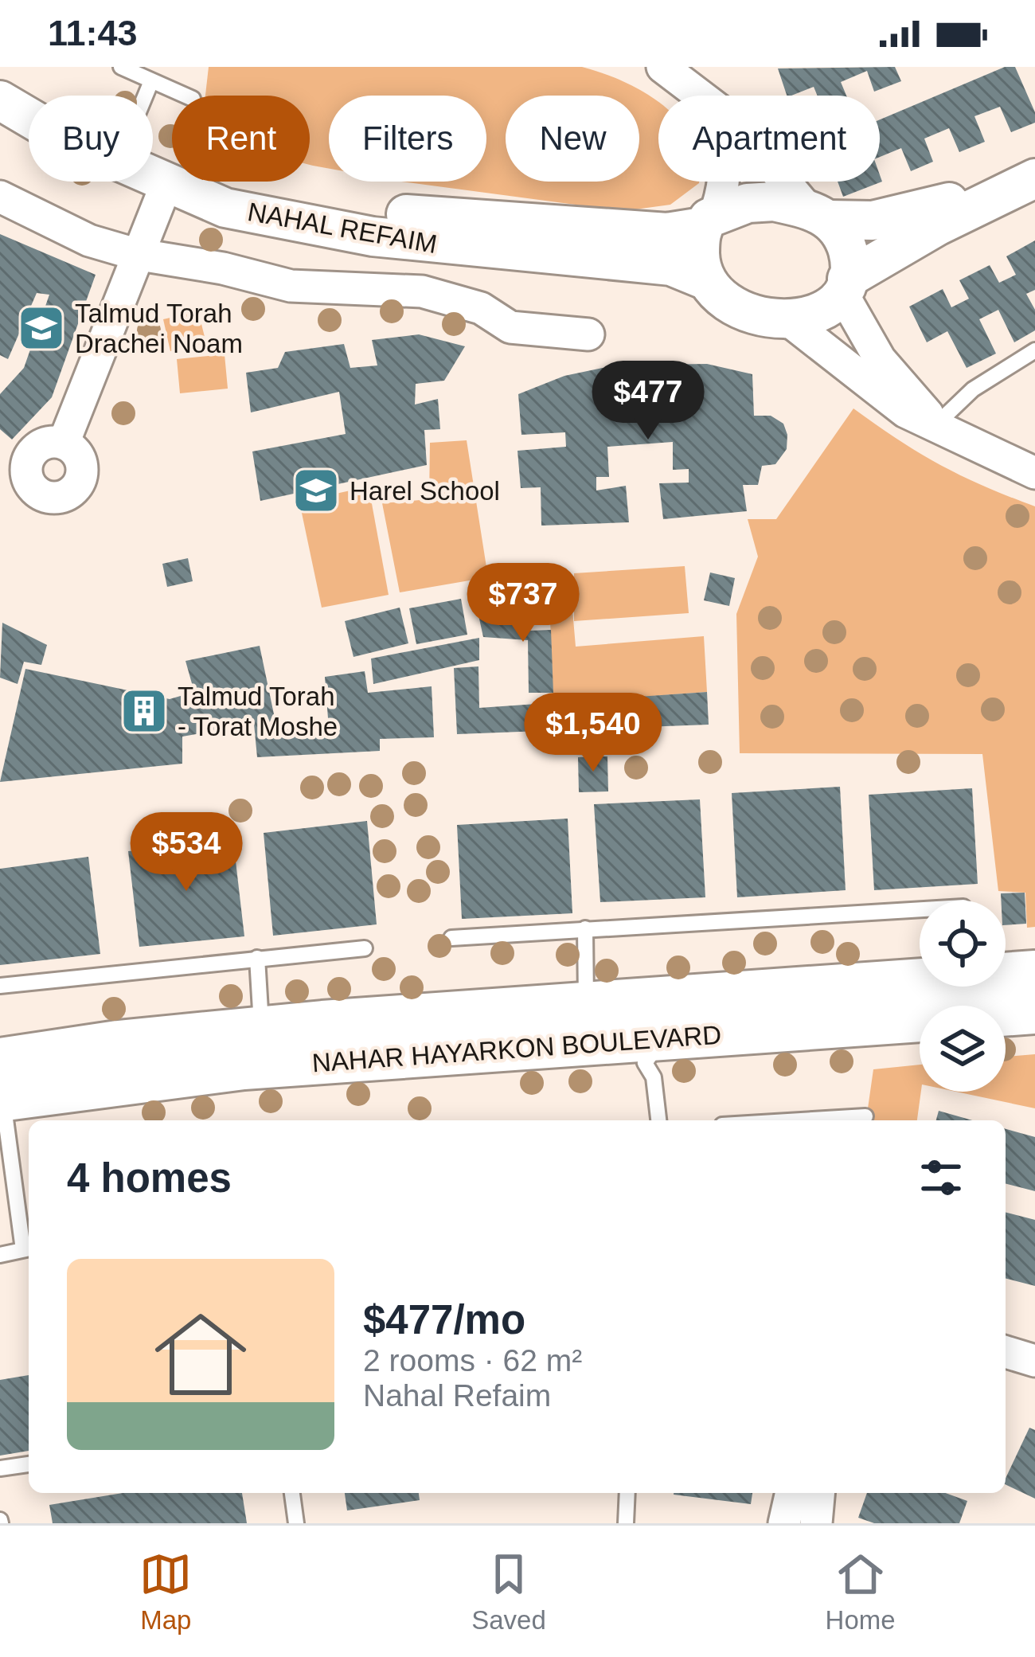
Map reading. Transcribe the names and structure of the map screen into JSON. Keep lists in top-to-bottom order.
{
  "streets": {
    "main road": ["NAHAR HAYARKON BOULEVARD"],
    "street": ["NAHAL REFAIM"]
  },
  "places": {
    "school or university": ["Talmud Torah Drachei Noam", "Harel School"],
    "building": ["Talmud Torah - Torat Moshe"]
  },
  "page": {
    "status": "11:43",
    "chip": [
      "Buy",
      "Rent",
      "Filters",
      "New",
      "Apartment"
    ],
    "price": [
      "$477",
      "$737",
      "$1,540",
      "$534"
    ],
    "heading": "4 homes",
    "list": [
      {
        "name": "$477/mo",
        "note": "2 rooms · 62 m² · Nahal Refaim"
      }
    ],
    "tabs": ["Map", "Saved", "Home"]
  }
}
